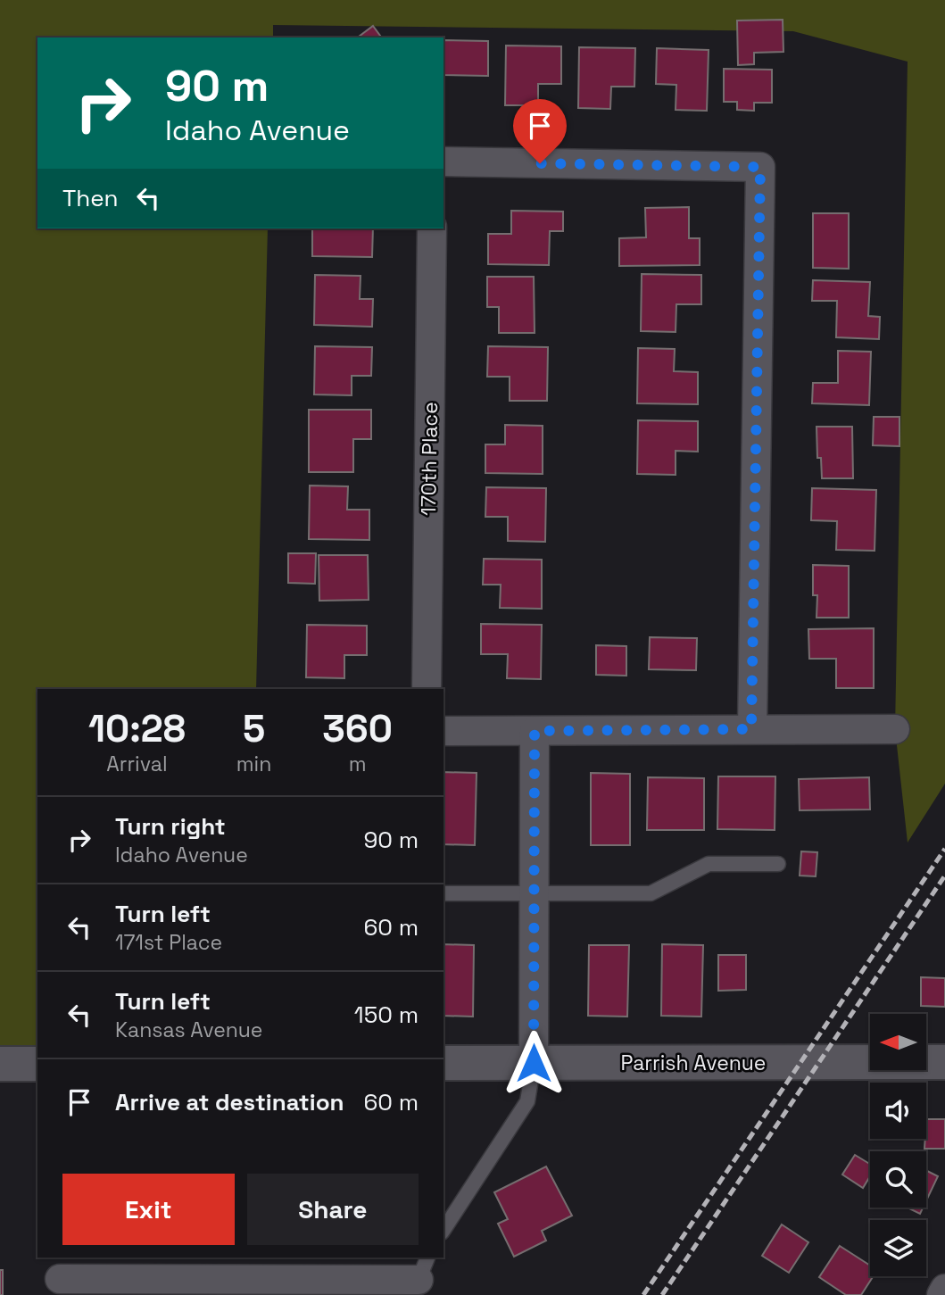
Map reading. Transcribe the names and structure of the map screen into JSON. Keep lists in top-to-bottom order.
{
  "streets": {
    "street": ["170th Place", "Parrish Avenue"]
  },
  "north": "left",
  "page": {
    "turn": ["90 m", "Idaho Avenue"],
    "then": "Then",
    "eta": [
      "10:28",
      "Arrival",
      "5",
      "min",
      "360",
      "m"
    ],
    "list": [
      {
        "name": "Turn right",
        "note": "Idaho Avenue",
        "value": "90 m"
      },
      {
        "name": "Turn left",
        "note": "171st Place",
        "value": "60 m"
      },
      {
        "name": "Turn left",
        "note": "Kansas Avenue",
        "value": "150 m"
      },
      {
        "name": "Arrive at destination",
        "value": "60 m"
      }
    ],
    "buttons": ["Exit", "Share"]
  }
}
